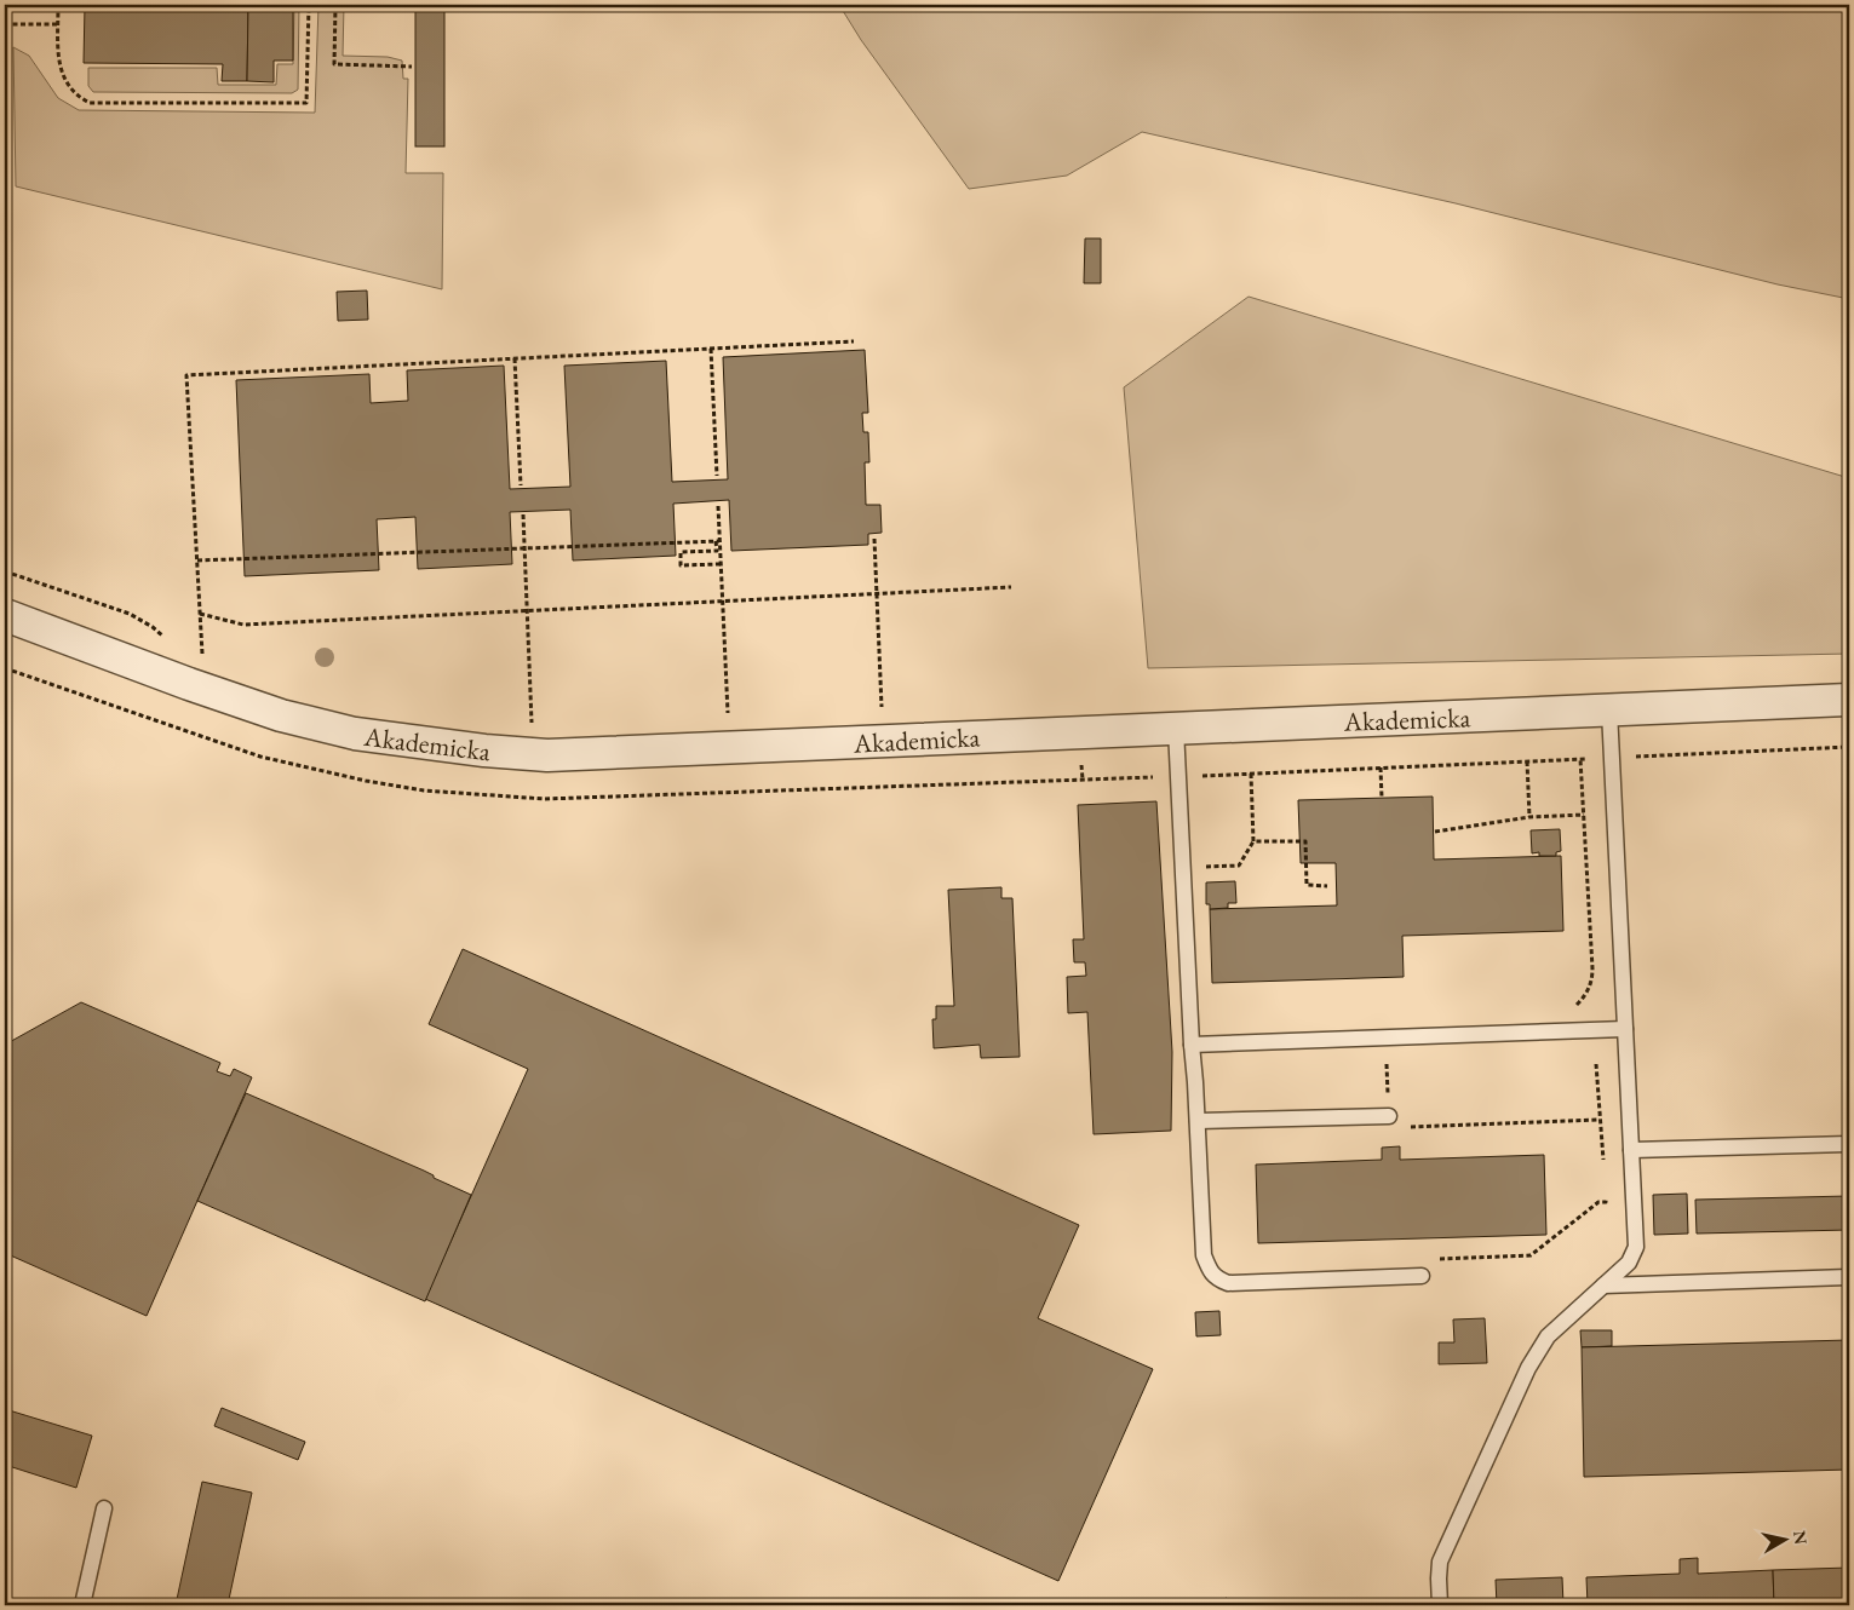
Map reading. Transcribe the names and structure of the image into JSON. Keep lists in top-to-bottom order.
{
  "streets": {
    "street": ["Akademicka"]
  },
  "north": "right"
}
